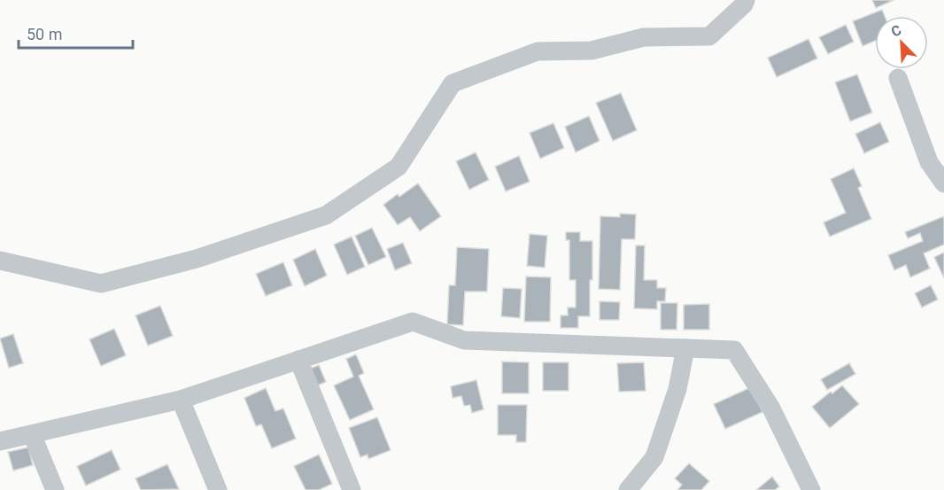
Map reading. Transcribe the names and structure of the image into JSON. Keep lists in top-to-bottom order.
{
  "scale_bar": "50 m",
  "north": "top left"
}
